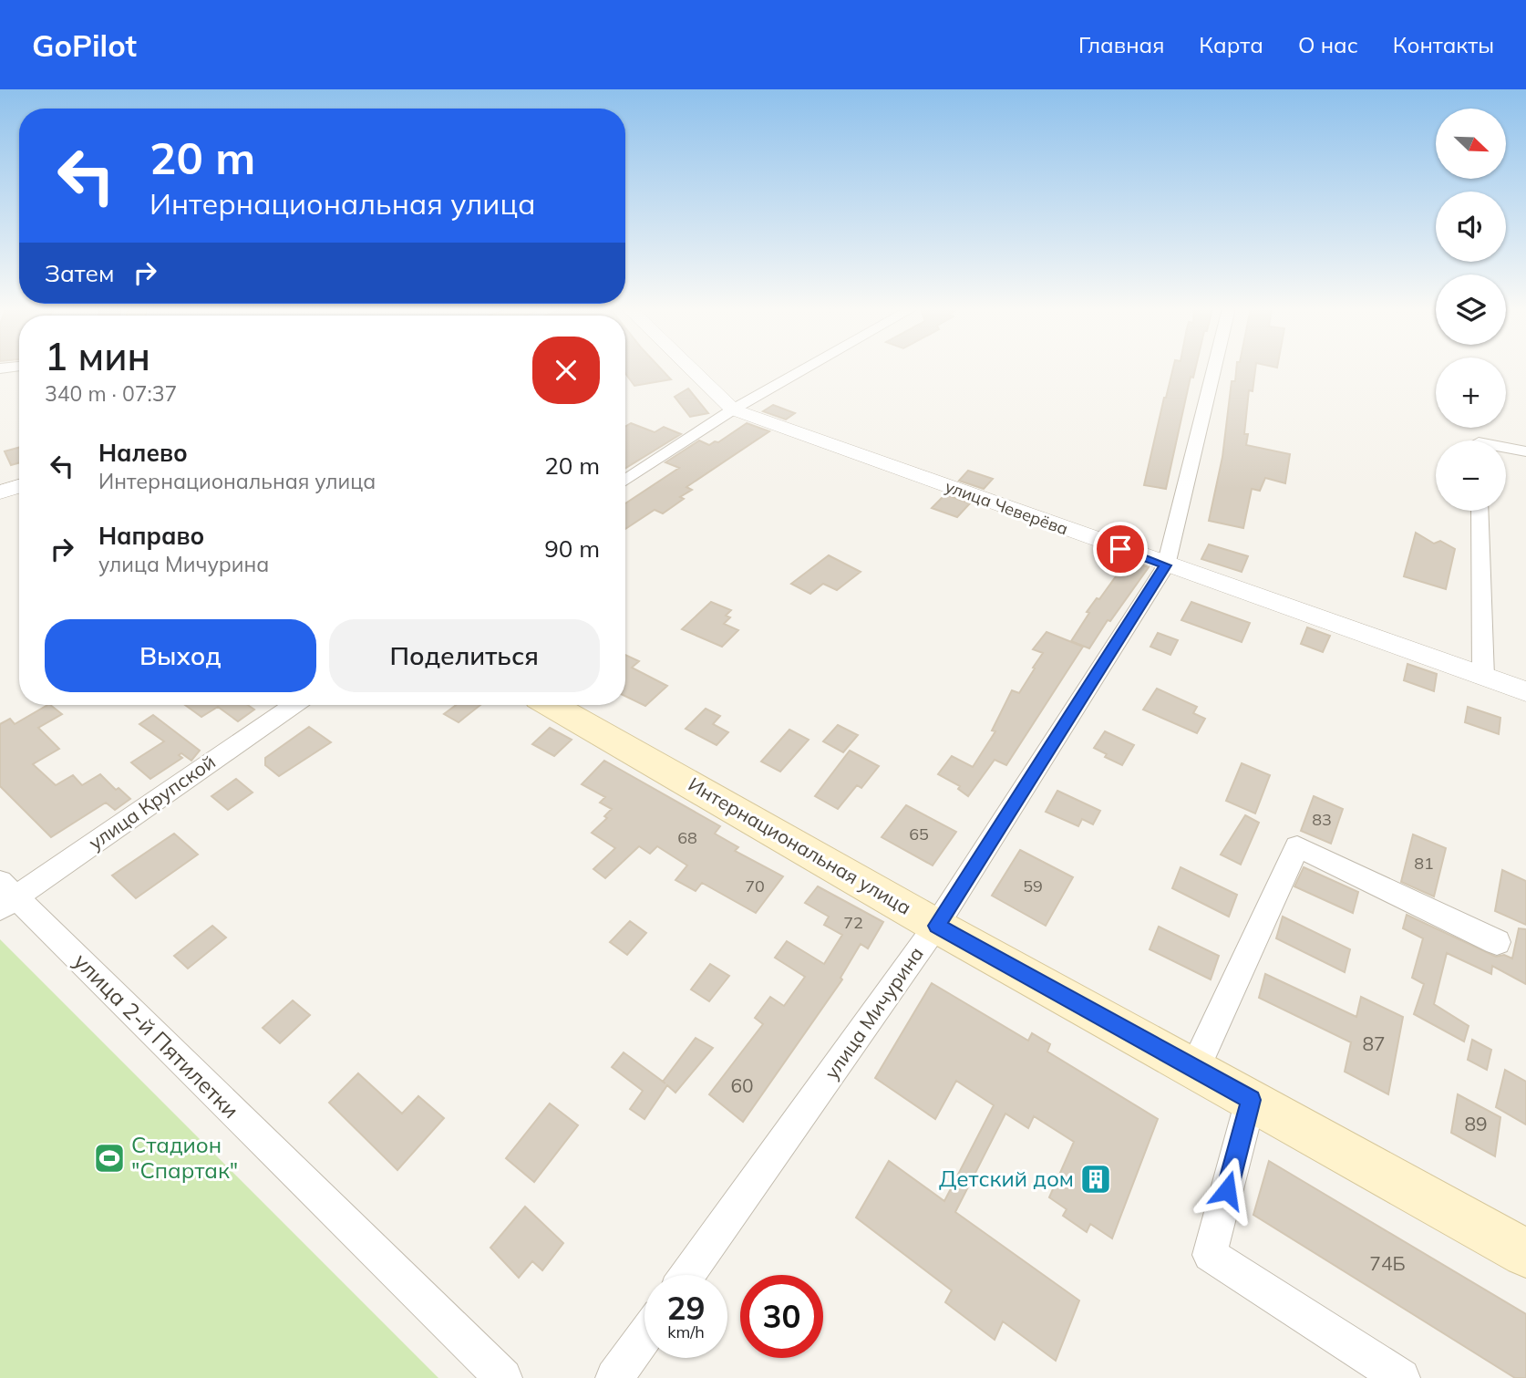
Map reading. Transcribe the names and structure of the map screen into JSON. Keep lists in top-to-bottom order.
{
  "streets": {
    "main road": ["Интернациональная улица"],
    "street": [
      "улица Чеверёва",
      "улица Крупской",
      "улица Мичурина",
      "улица 2-й Пятилетки"
    ]
  },
  "crossings": [
    ["улица Чеверёва", "улица Мичурина"],
    ["улица Крупской", "улица 2-й Пятилетки"],
    ["Интернациональная улица", "улица Мичурина"]
  ],
  "places": {
    "sports": ["Стадион \"Спартак\""],
    "building": ["Детский дом"]
  },
  "house_numbers": [
    "83",
    "65",
    "68",
    "81",
    "70",
    "59",
    "72",
    "87",
    "60",
    "89",
    "74Б"
  ],
  "north": "bottom right",
  "page": {
    "header": "GoPilot",
    "nav": [
      "Главная",
      "Карта",
      "О нас",
      "Контакты"
    ],
    "map_buttons": ["+", "−"],
    "turn": ["20 m", "Интернациональная улица"],
    "then": "Затем",
    "heading": ["1 мин", "340 m · 07:37"],
    "list": [
      {
        "name": "Налево",
        "note": "Интернациональная улица",
        "value": "20 m"
      },
      {
        "name": "Направо",
        "note": "улица Мичурина",
        "value": "90 m"
      }
    ],
    "buttons": ["Выход", "Поделиться"],
    "speed": "29 km/h",
    "limit": "30"
  }
}
